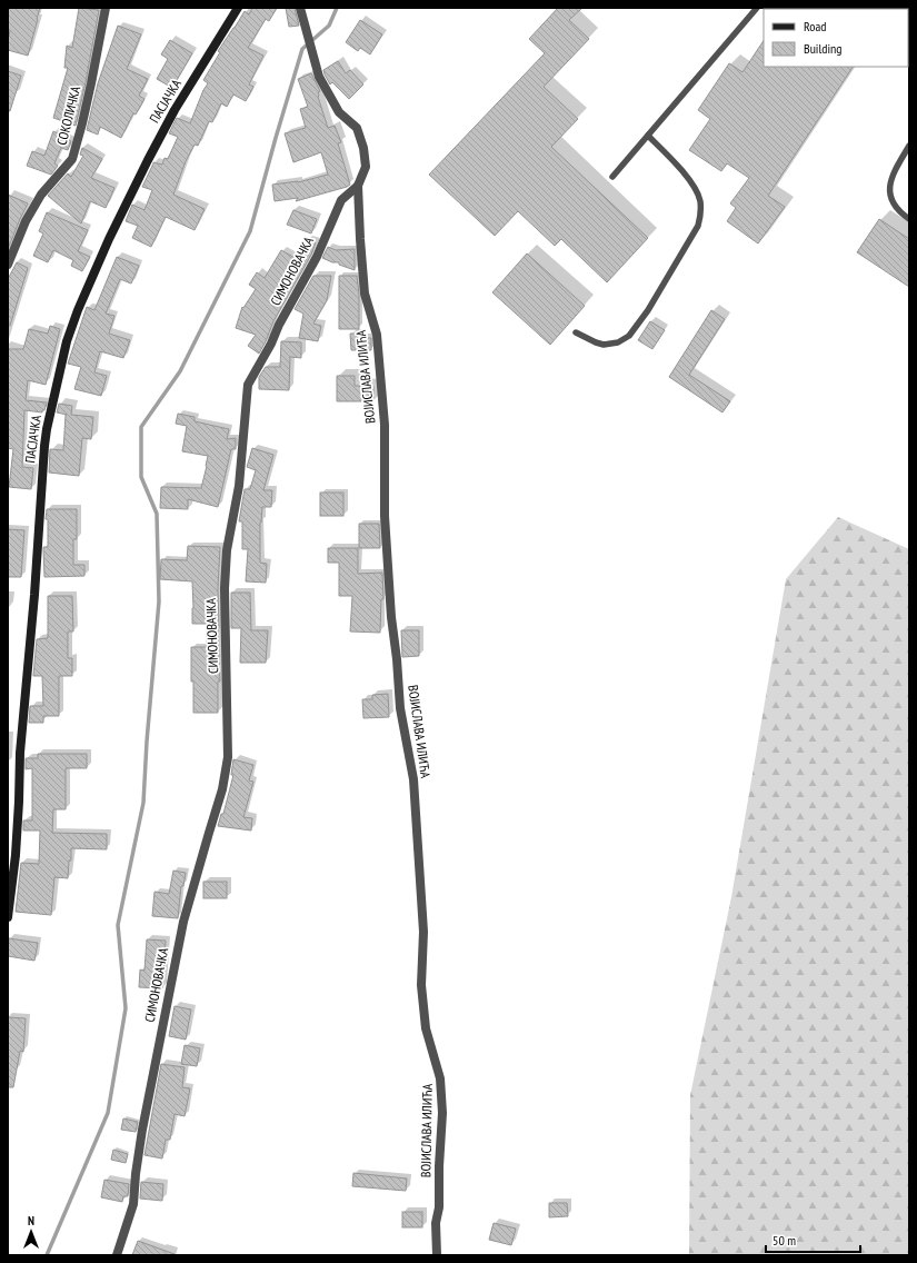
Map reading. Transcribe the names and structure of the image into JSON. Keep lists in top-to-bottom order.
{
  "streets": {
    "main road": ["ПАСЈАЧКА"],
    "street": ["СОКОЛИЧКА", "СИМОНОВАЧКА", "ВОЈИСЛАВА ИЛИЋА"]
  },
  "crossings": [
    ["СИМОНОВАЧКА", "ВОЈИСЛАВА ИЛИЋА"]
  ],
  "legend": ["Road", "Building"],
  "scale_bar": "50 m",
  "north": "top"
}
